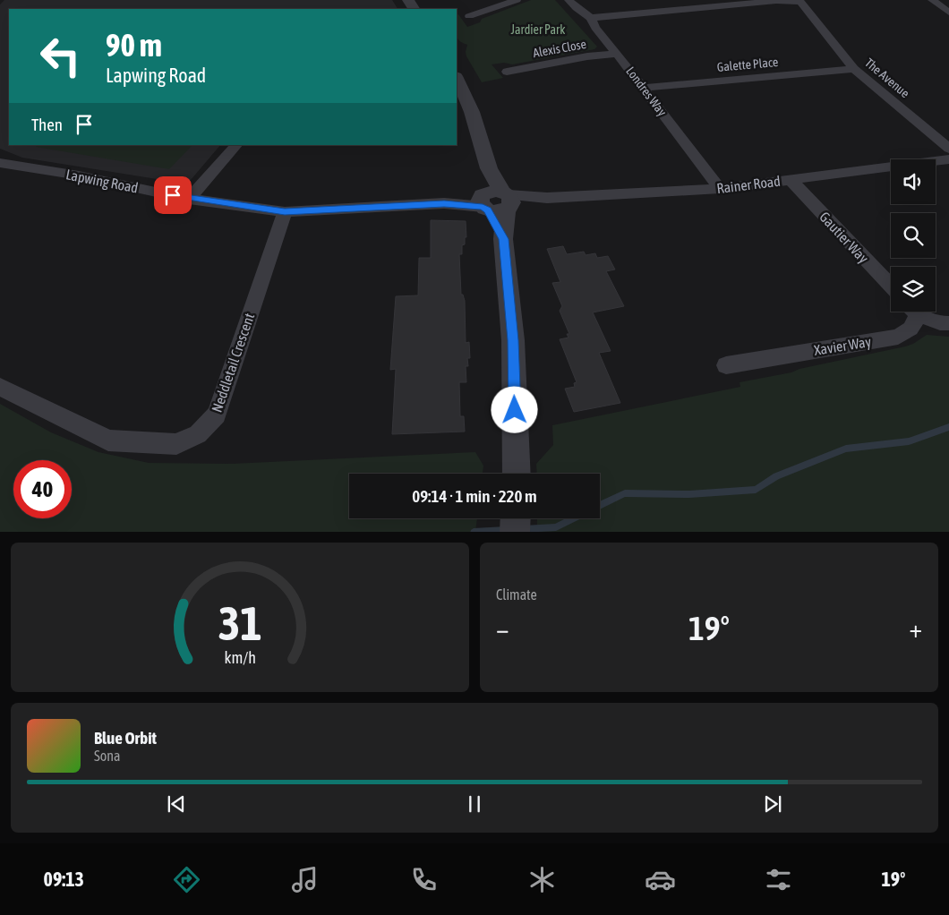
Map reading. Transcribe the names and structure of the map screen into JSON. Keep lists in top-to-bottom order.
{
  "streets": {
    "street": [
      "Alexis Close",
      "Galette Place",
      "The Avenue",
      "Londres Way",
      "Lapwing Road",
      "Rainer Road",
      "Gautier Way",
      "Xavier Way",
      "Neddletail Crescent"
    ]
  },
  "crossings": [
    ["Alexis Close", "Londres Way"],
    ["Galette Place", "The Avenue"],
    ["Galette Place", "Londres Way"],
    ["Londres Way", "Rainer Road"],
    ["Lapwing Road", "Rainer Road"],
    ["Lapwing Road", "Neddletail Crescent"],
    ["Rainer Road", "Gautier Way"]
  ],
  "parks": ["Jardier Park"],
  "page": {
    "turn": ["90 m", "Lapwing Road"],
    "then": "Then",
    "limit": "40",
    "trip": "09:14 · 1 min · 220 m",
    "tile": "Climate",
    "heat": ["−", "19°", "+"],
    "song": ["Blue Orbit", "Sona"],
    "tabs": ["09:13", "19°"],
    "gauge": ["31", "km/h"]
  }
}
